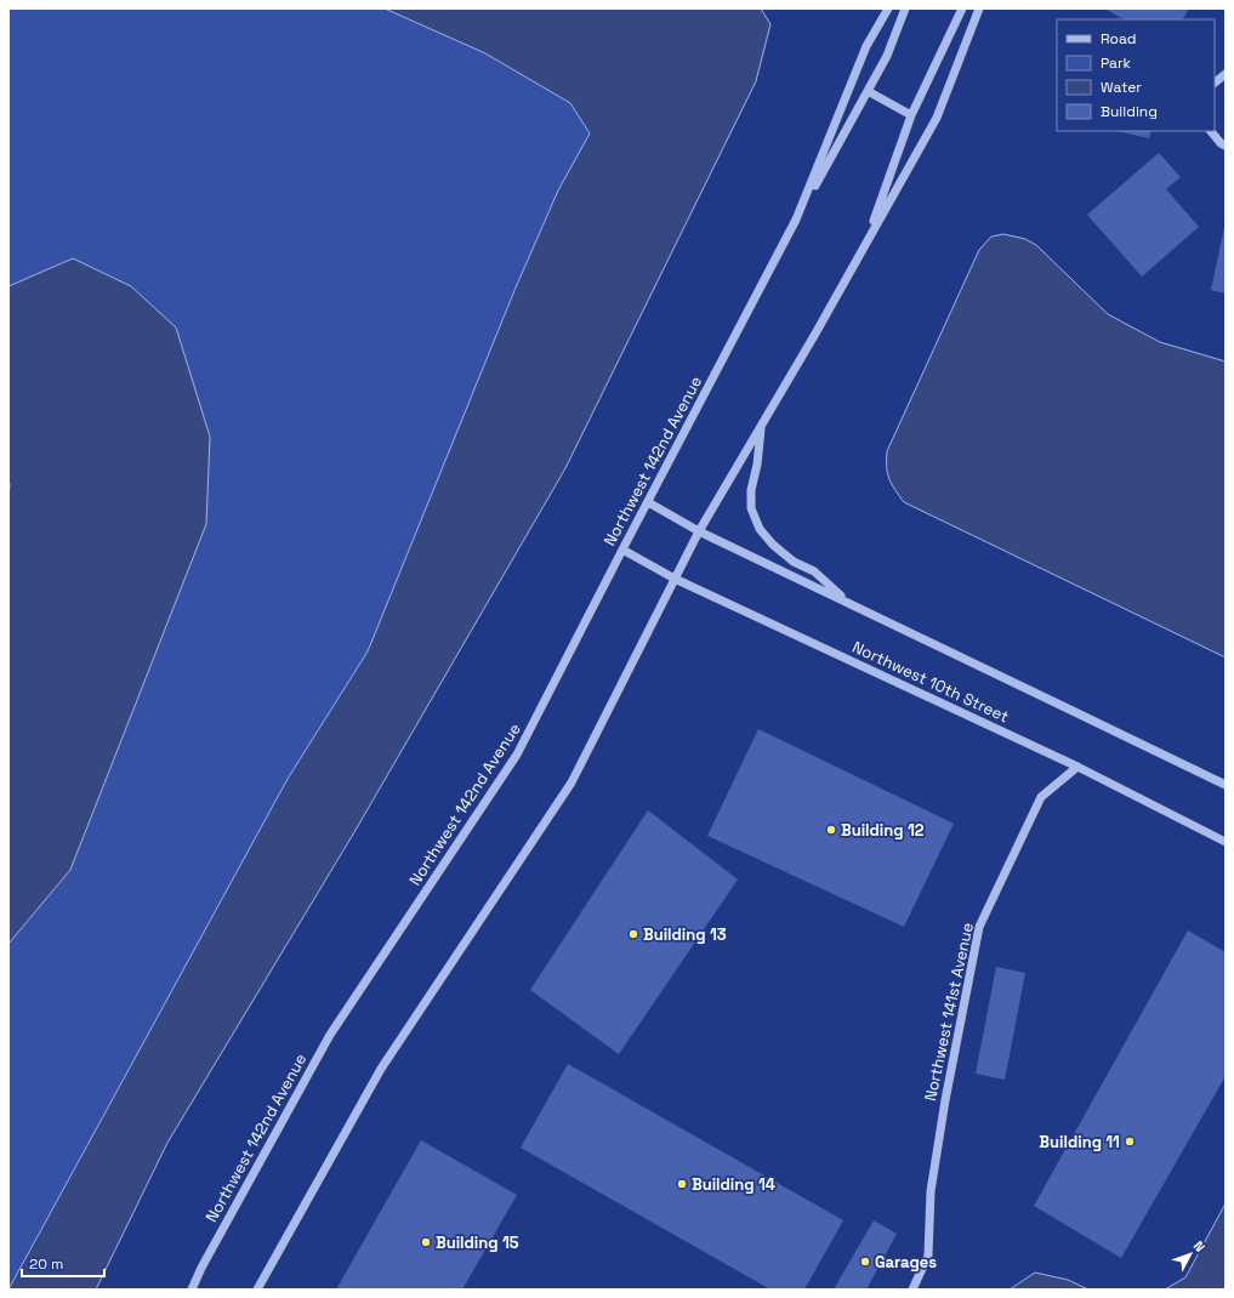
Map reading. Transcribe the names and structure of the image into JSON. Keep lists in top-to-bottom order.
{
  "streets": {
    "street": ["Northwest 142nd Avenue", "Northwest 10th Street", "Northwest 141st Avenue"]
  },
  "crossings": [
    ["Northwest 142nd Avenue", "Northwest 10th Street"],
    ["Northwest 10th Street", "Northwest 141st Avenue"]
  ],
  "places": [
    "Building 12",
    "Building 13",
    "Building 11",
    "Building 14",
    "Building 15",
    "Garages"
  ],
  "legend": [
    "Road",
    "Park",
    "Water",
    "Building"
  ],
  "scale_bar": "20 m",
  "north": "top right"
}
